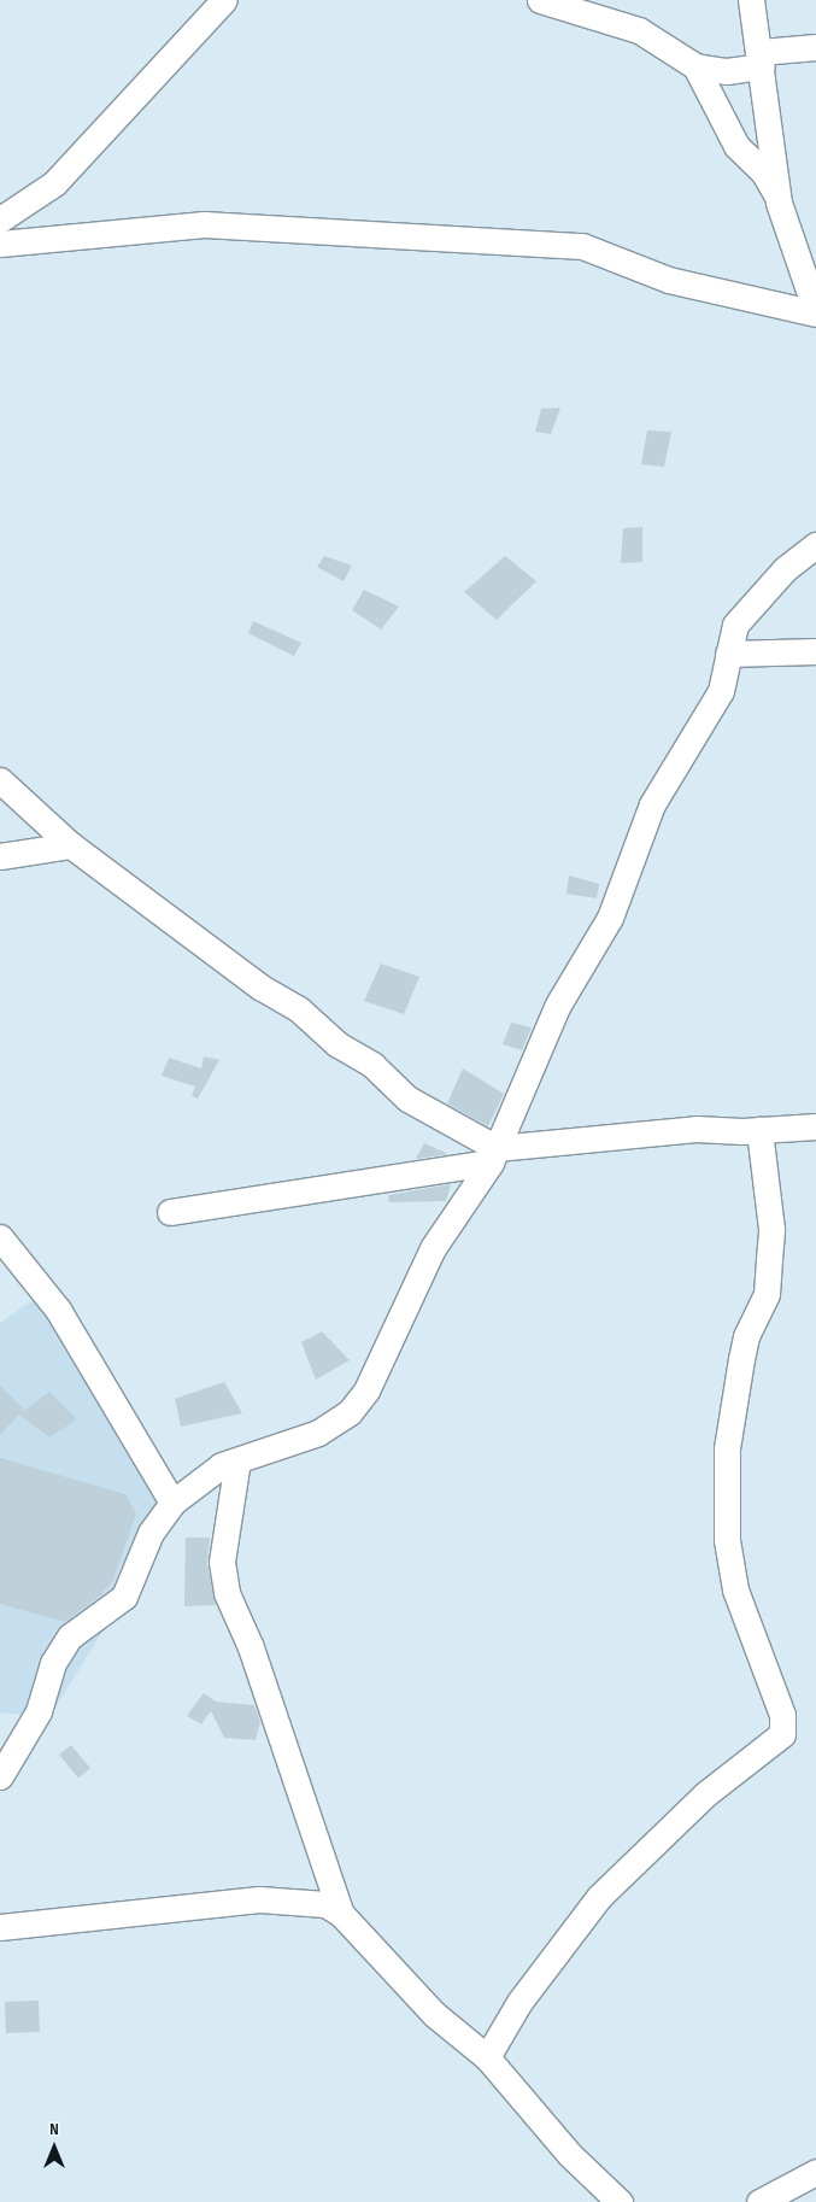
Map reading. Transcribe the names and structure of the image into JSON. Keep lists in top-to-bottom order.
{
  "north": "top"
}
